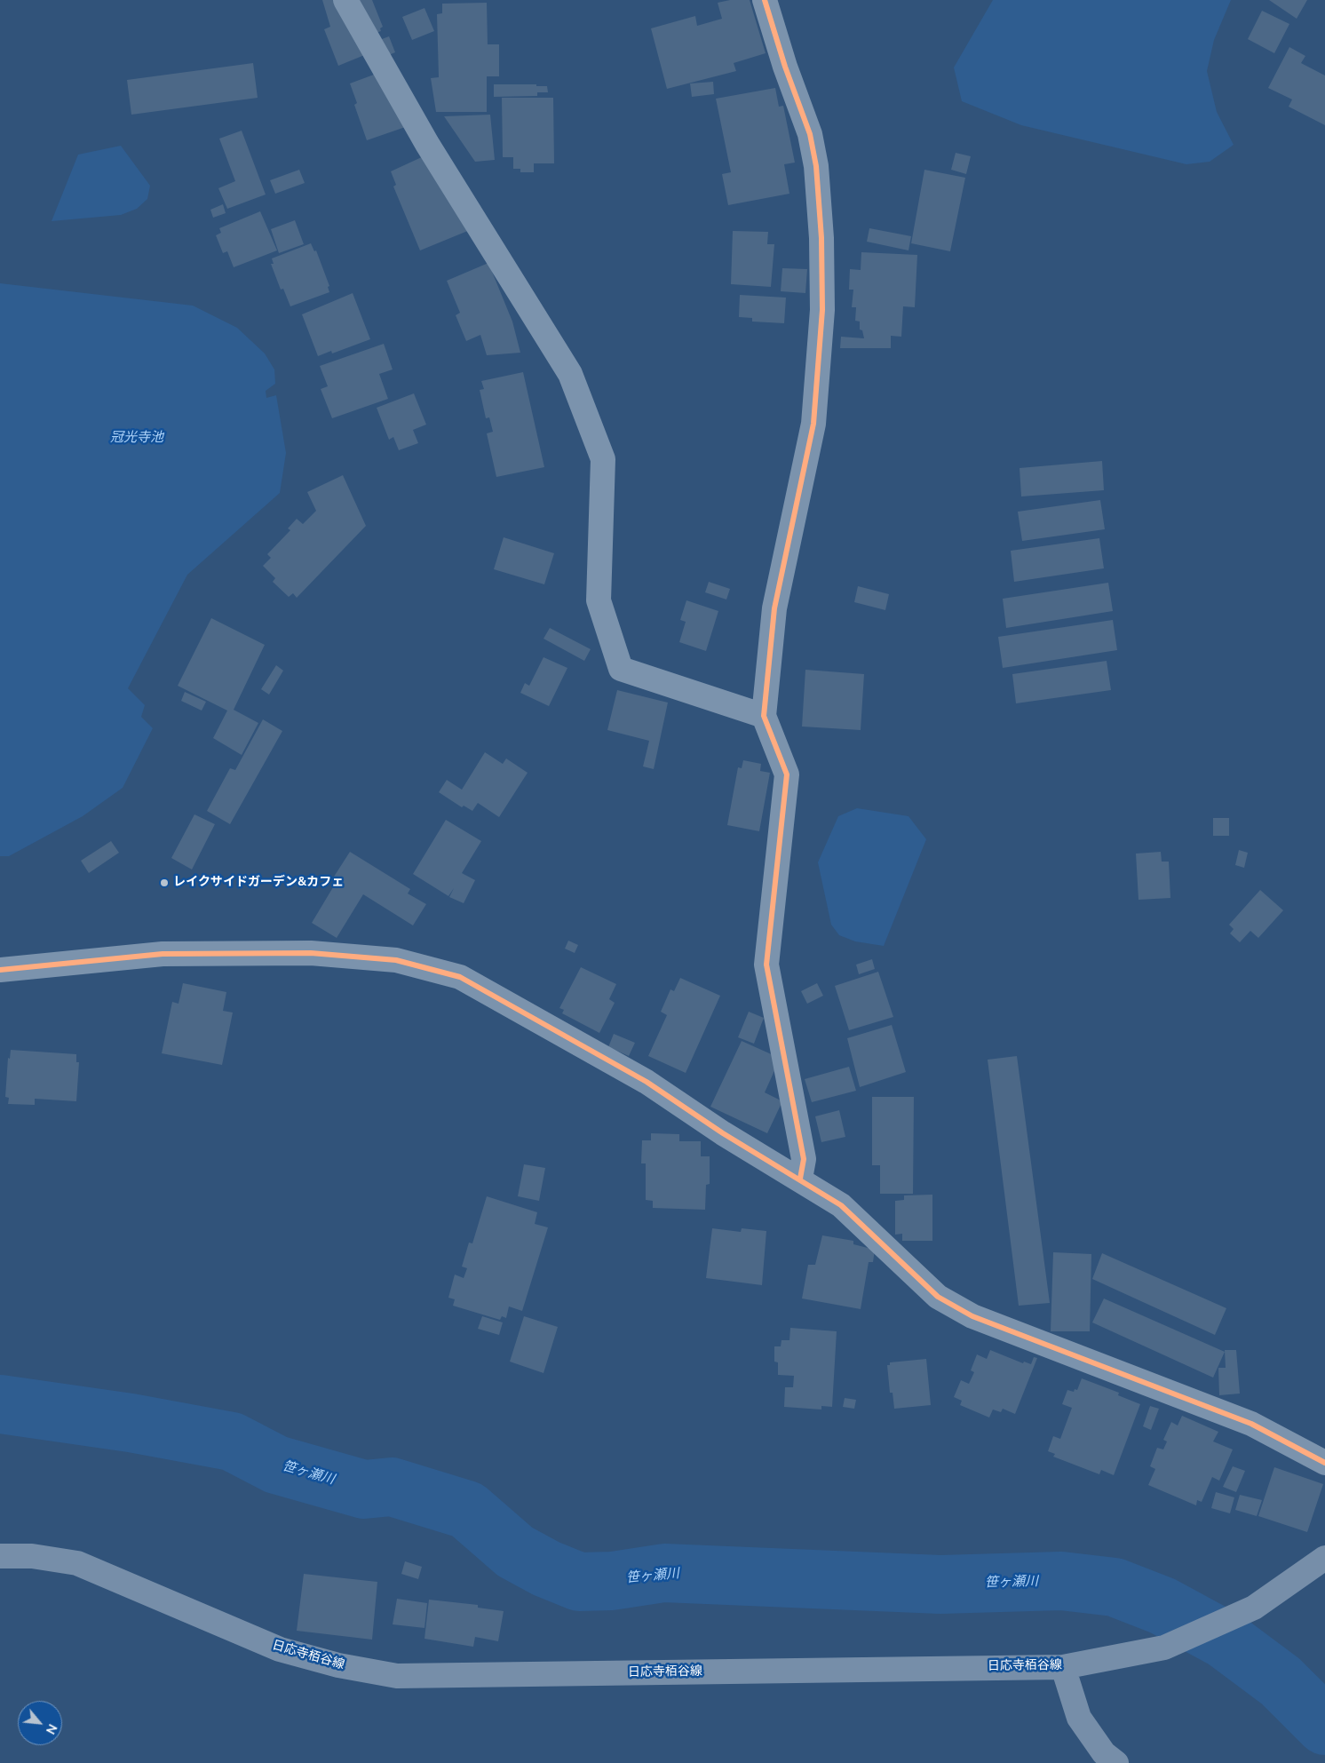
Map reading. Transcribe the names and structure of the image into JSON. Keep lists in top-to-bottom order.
{
  "streets": {
    "main road": ["日応寺栢谷線"]
  },
  "water": ["冠光寺池", "笹ヶ瀬川"],
  "places": ["レイクサイドガーデン&カフェ"],
  "north": "bottom right"
}
